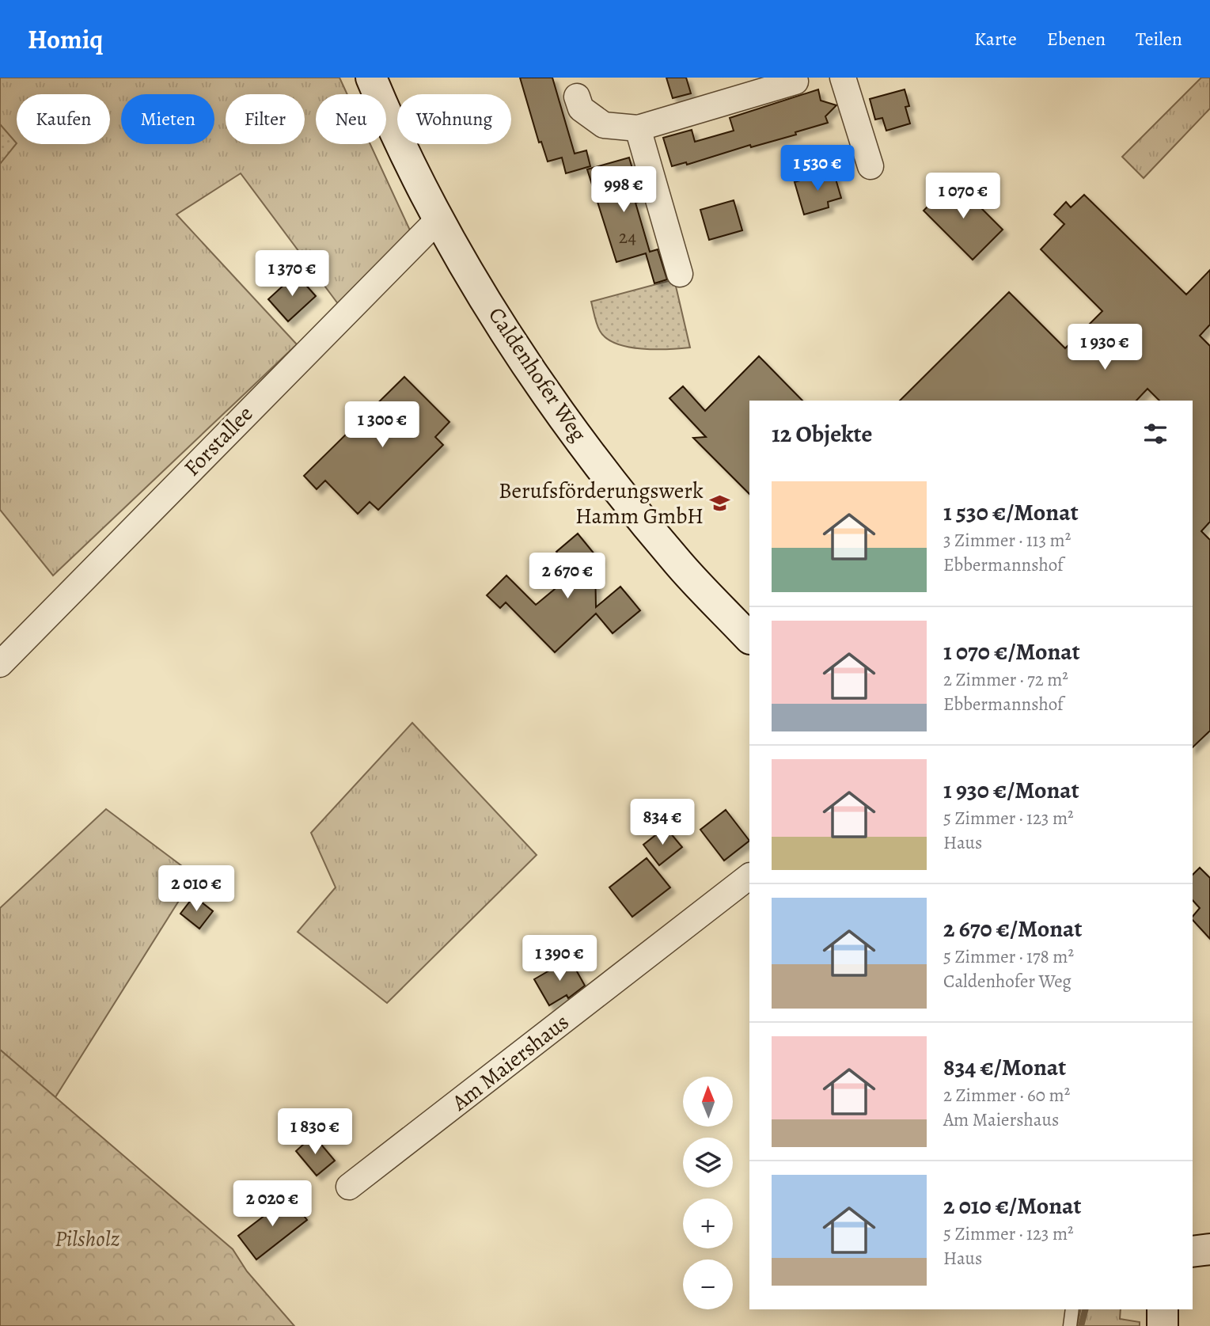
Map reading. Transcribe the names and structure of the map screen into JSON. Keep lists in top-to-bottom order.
{
  "streets": {
    "main road": ["Caldenhofer Weg"],
    "street": ["Forstallee", "Am Maiershaus"]
  },
  "crossings": [
    ["Caldenhofer Weg", "Forstallee"]
  ],
  "parks": ["Pilsholz"],
  "places": {
    "school or university": ["Berufsförderungswerk Hamm GmbH"]
  },
  "house_numbers": ["24"],
  "north": "top",
  "page": {
    "header": "Homiq",
    "nav": ["Karte", "Ebenen", "Teilen"],
    "chip": [
      "Kaufen",
      "Mieten",
      "Filter",
      "Neu",
      "Wohnung"
    ],
    "price": [
      "1 530 €",
      "998 €",
      "1 070 €",
      "1 370 €",
      "1 930 €",
      "1 300 €",
      "2 670 €",
      "834 €",
      "2 010 €",
      "1 390 €",
      "1 830 €",
      "2 020 €"
    ],
    "heading": "12 Objekte",
    "list": [
      {
        "name": "1 530 €/Monat",
        "note": "3 Zimmer · 113 m² · Ebbermannshof"
      },
      {
        "name": "1 070 €/Monat",
        "note": "2 Zimmer · 72 m² · Ebbermannshof"
      },
      {
        "name": "1 930 €/Monat",
        "note": "5 Zimmer · 123 m² · Haus"
      },
      {
        "name": "2 670 €/Monat",
        "note": "5 Zimmer · 178 m² · Caldenhofer Weg"
      },
      {
        "name": "834 €/Monat",
        "note": "2 Zimmer · 60 m² · Am Maiershaus"
      },
      {
        "name": "2 010 €/Monat",
        "note": "5 Zimmer · 123 m² · Haus"
      }
    ],
    "map_buttons": ["+", "−"]
  }
}
